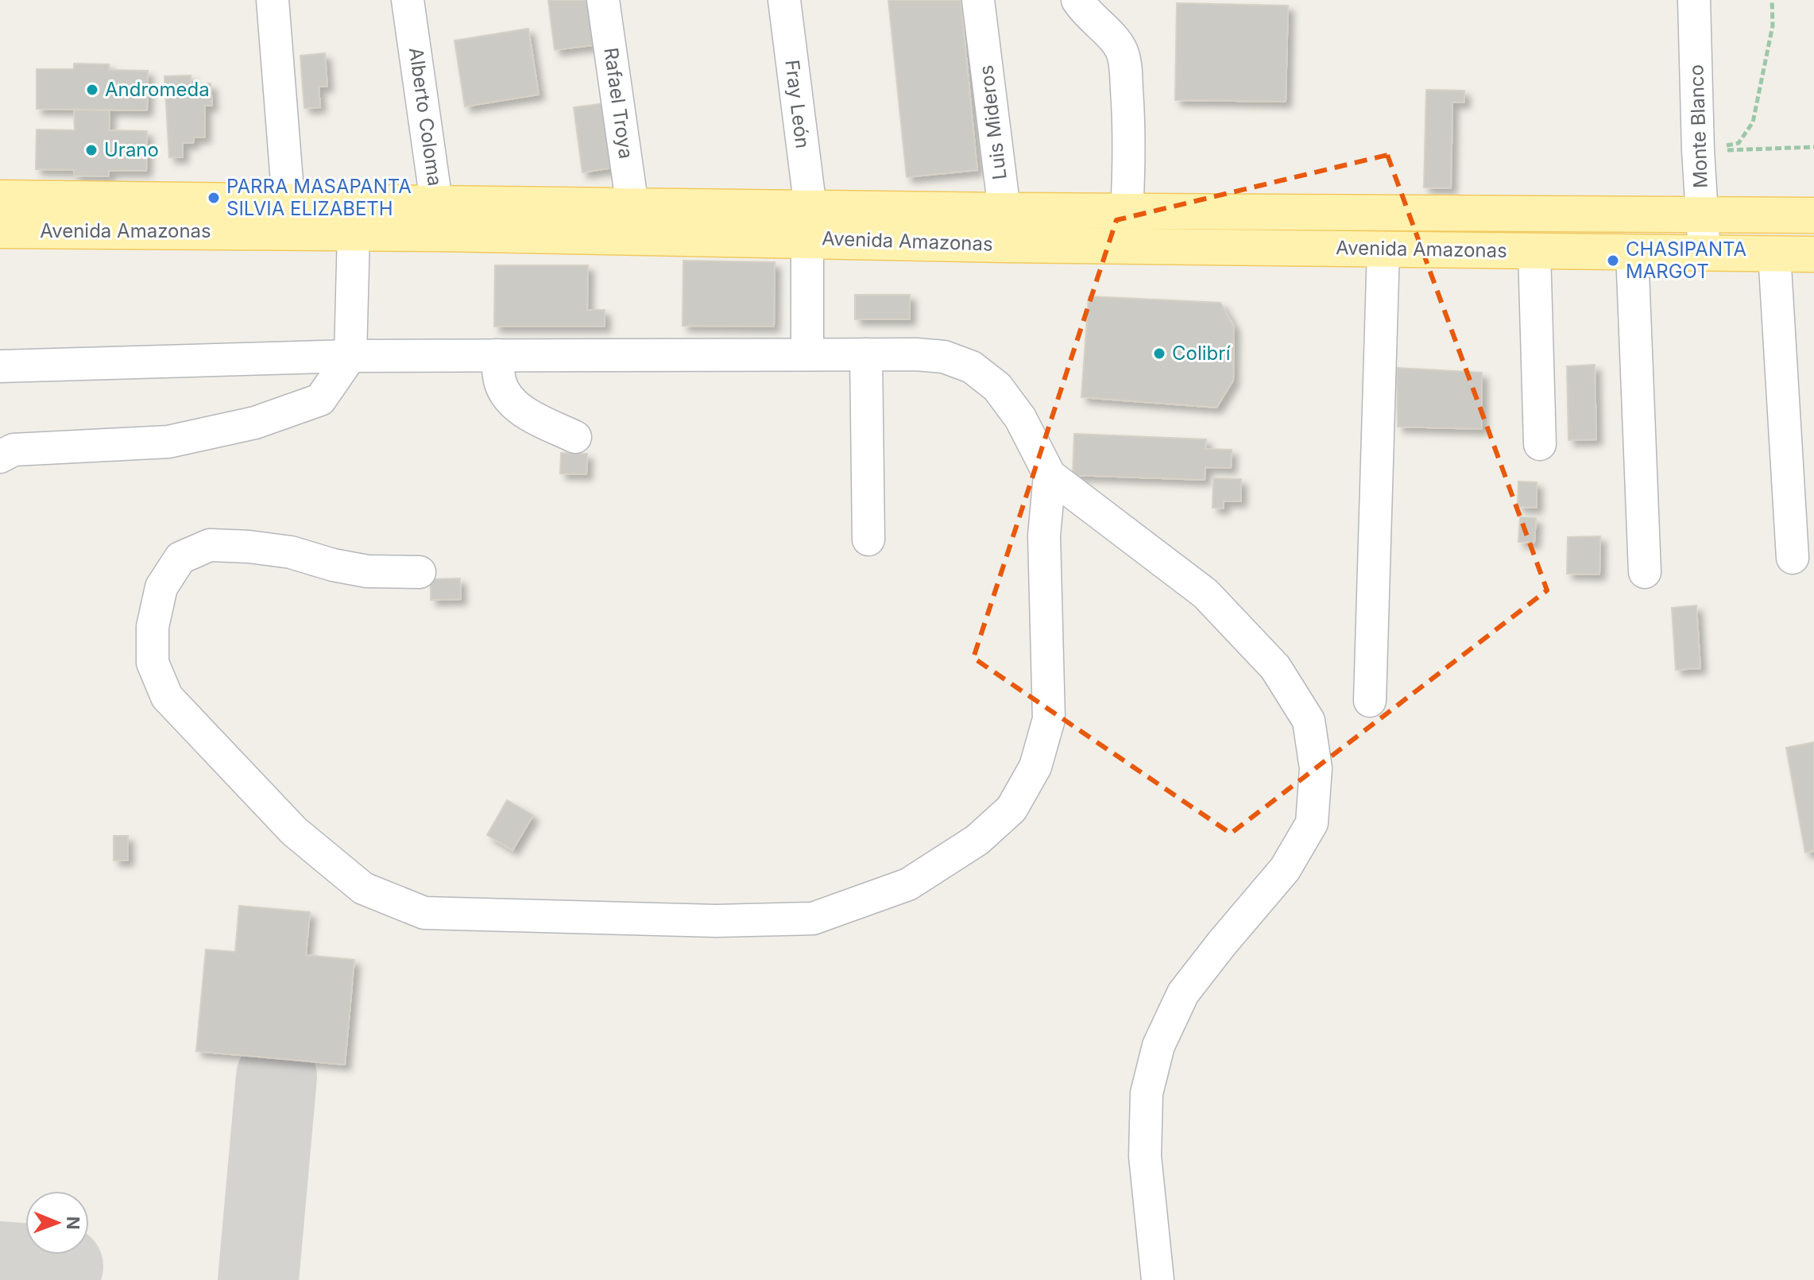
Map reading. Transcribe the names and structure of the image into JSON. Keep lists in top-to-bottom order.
{
  "streets": {
    "main road": ["Avenida Amazonas"],
    "street": [
      "Rafael Troya",
      "Fray León",
      "Alberto Coloma",
      "Luis Mideros",
      "Monte Blanco"
    ]
  },
  "crossings": [
    ["Rafael Troya", "Avenida Amazonas"],
    ["Fray León", "Avenida Amazonas"],
    ["Alberto Coloma", "Avenida Amazonas"],
    ["Luis Mideros", "Avenida Amazonas"],
    ["Monte Blanco", "Avenida Amazonas"]
  ],
  "places": [
    "Andromeda",
    "Urano",
    "PARRA MASAPANTA SILVIA ELIZABETH",
    "CHASIPANTA MARGOT",
    "Colibrí"
  ],
  "north": "right"
}
